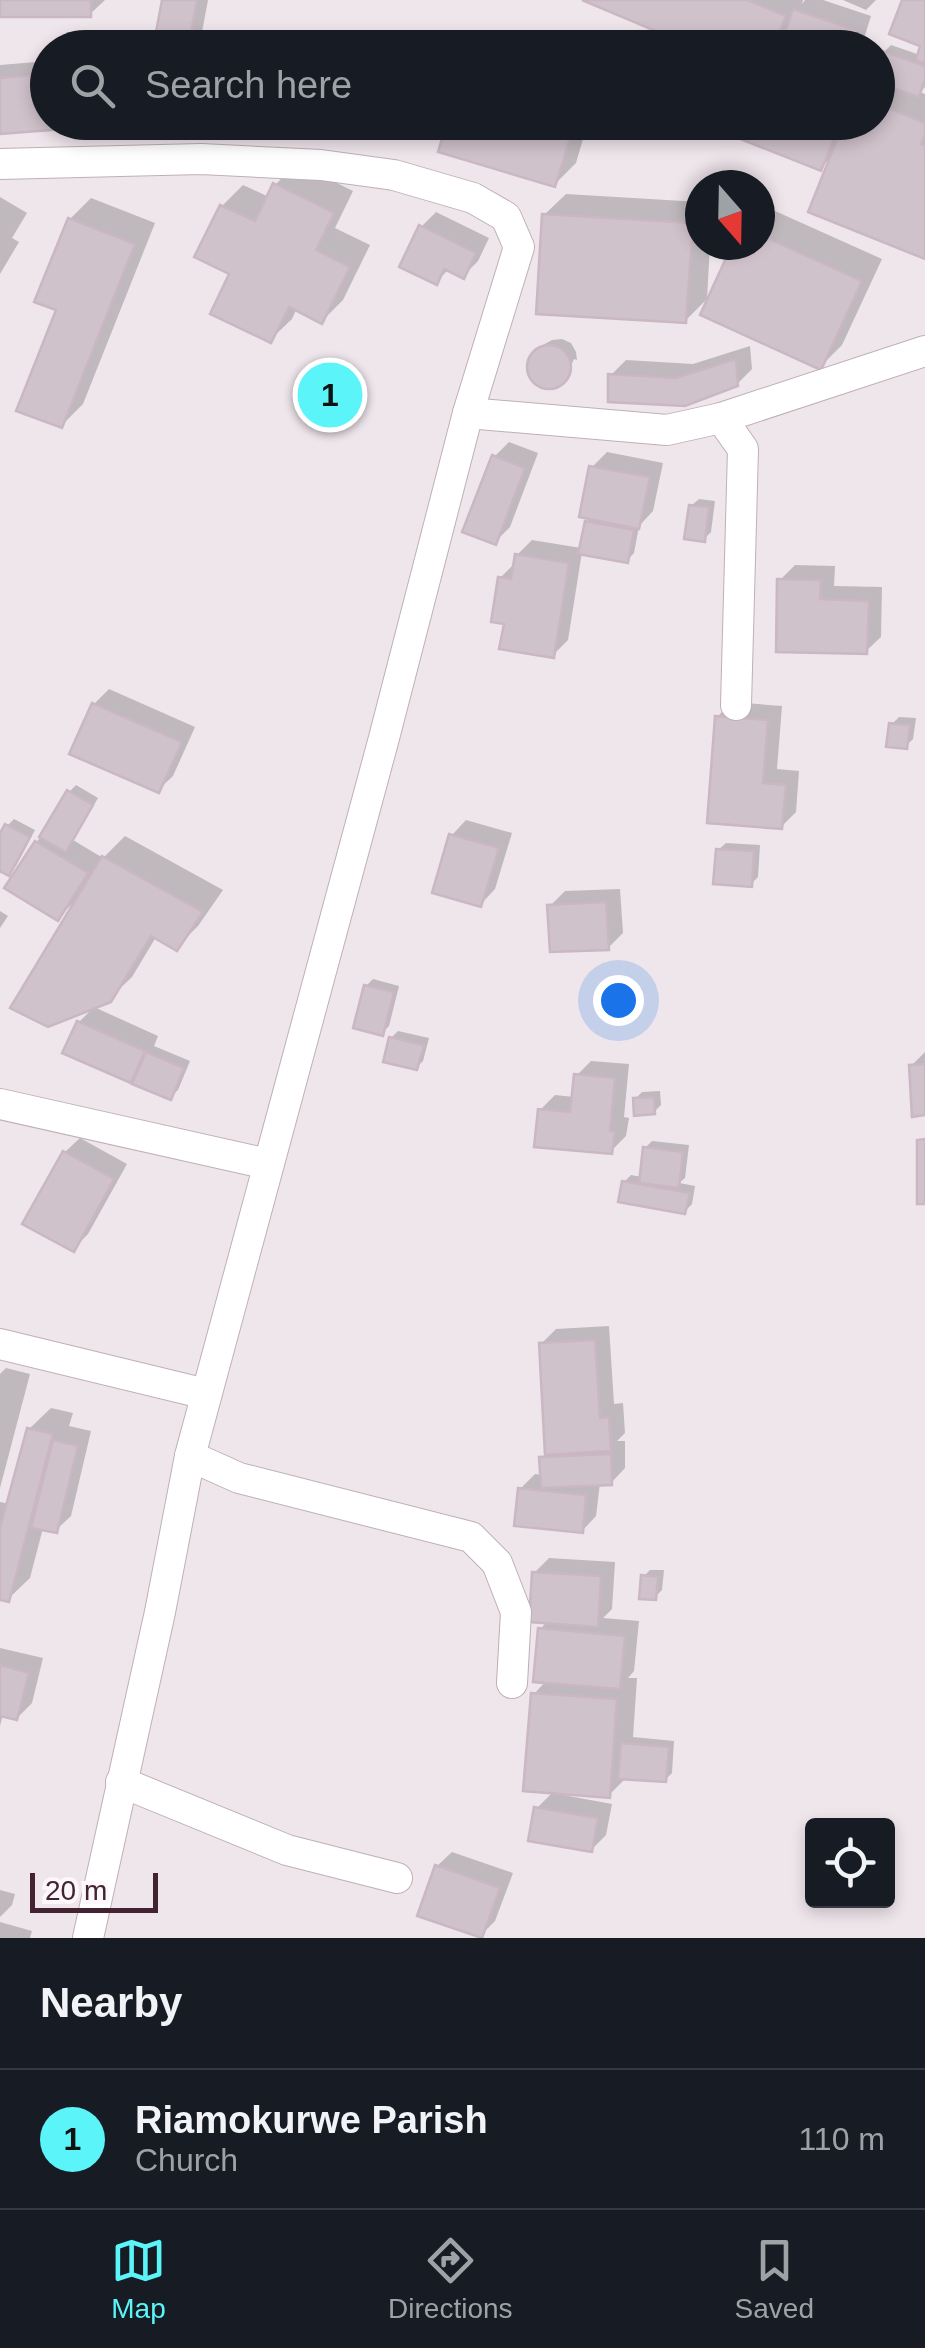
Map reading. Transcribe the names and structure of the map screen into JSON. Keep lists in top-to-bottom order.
{
  "scale_bar": "20 m",
  "north": "bottom",
  "page": {
    "search": "Search here",
    "pins": "1",
    "scale": "20 m",
    "heading": "Nearby",
    "list": [
      {
        "mark": "1",
        "name": "Riamokurwe Parish",
        "note": "Church",
        "value": "110 m"
      }
    ],
    "nav": ["Map", "Directions", "Saved"]
  }
}
